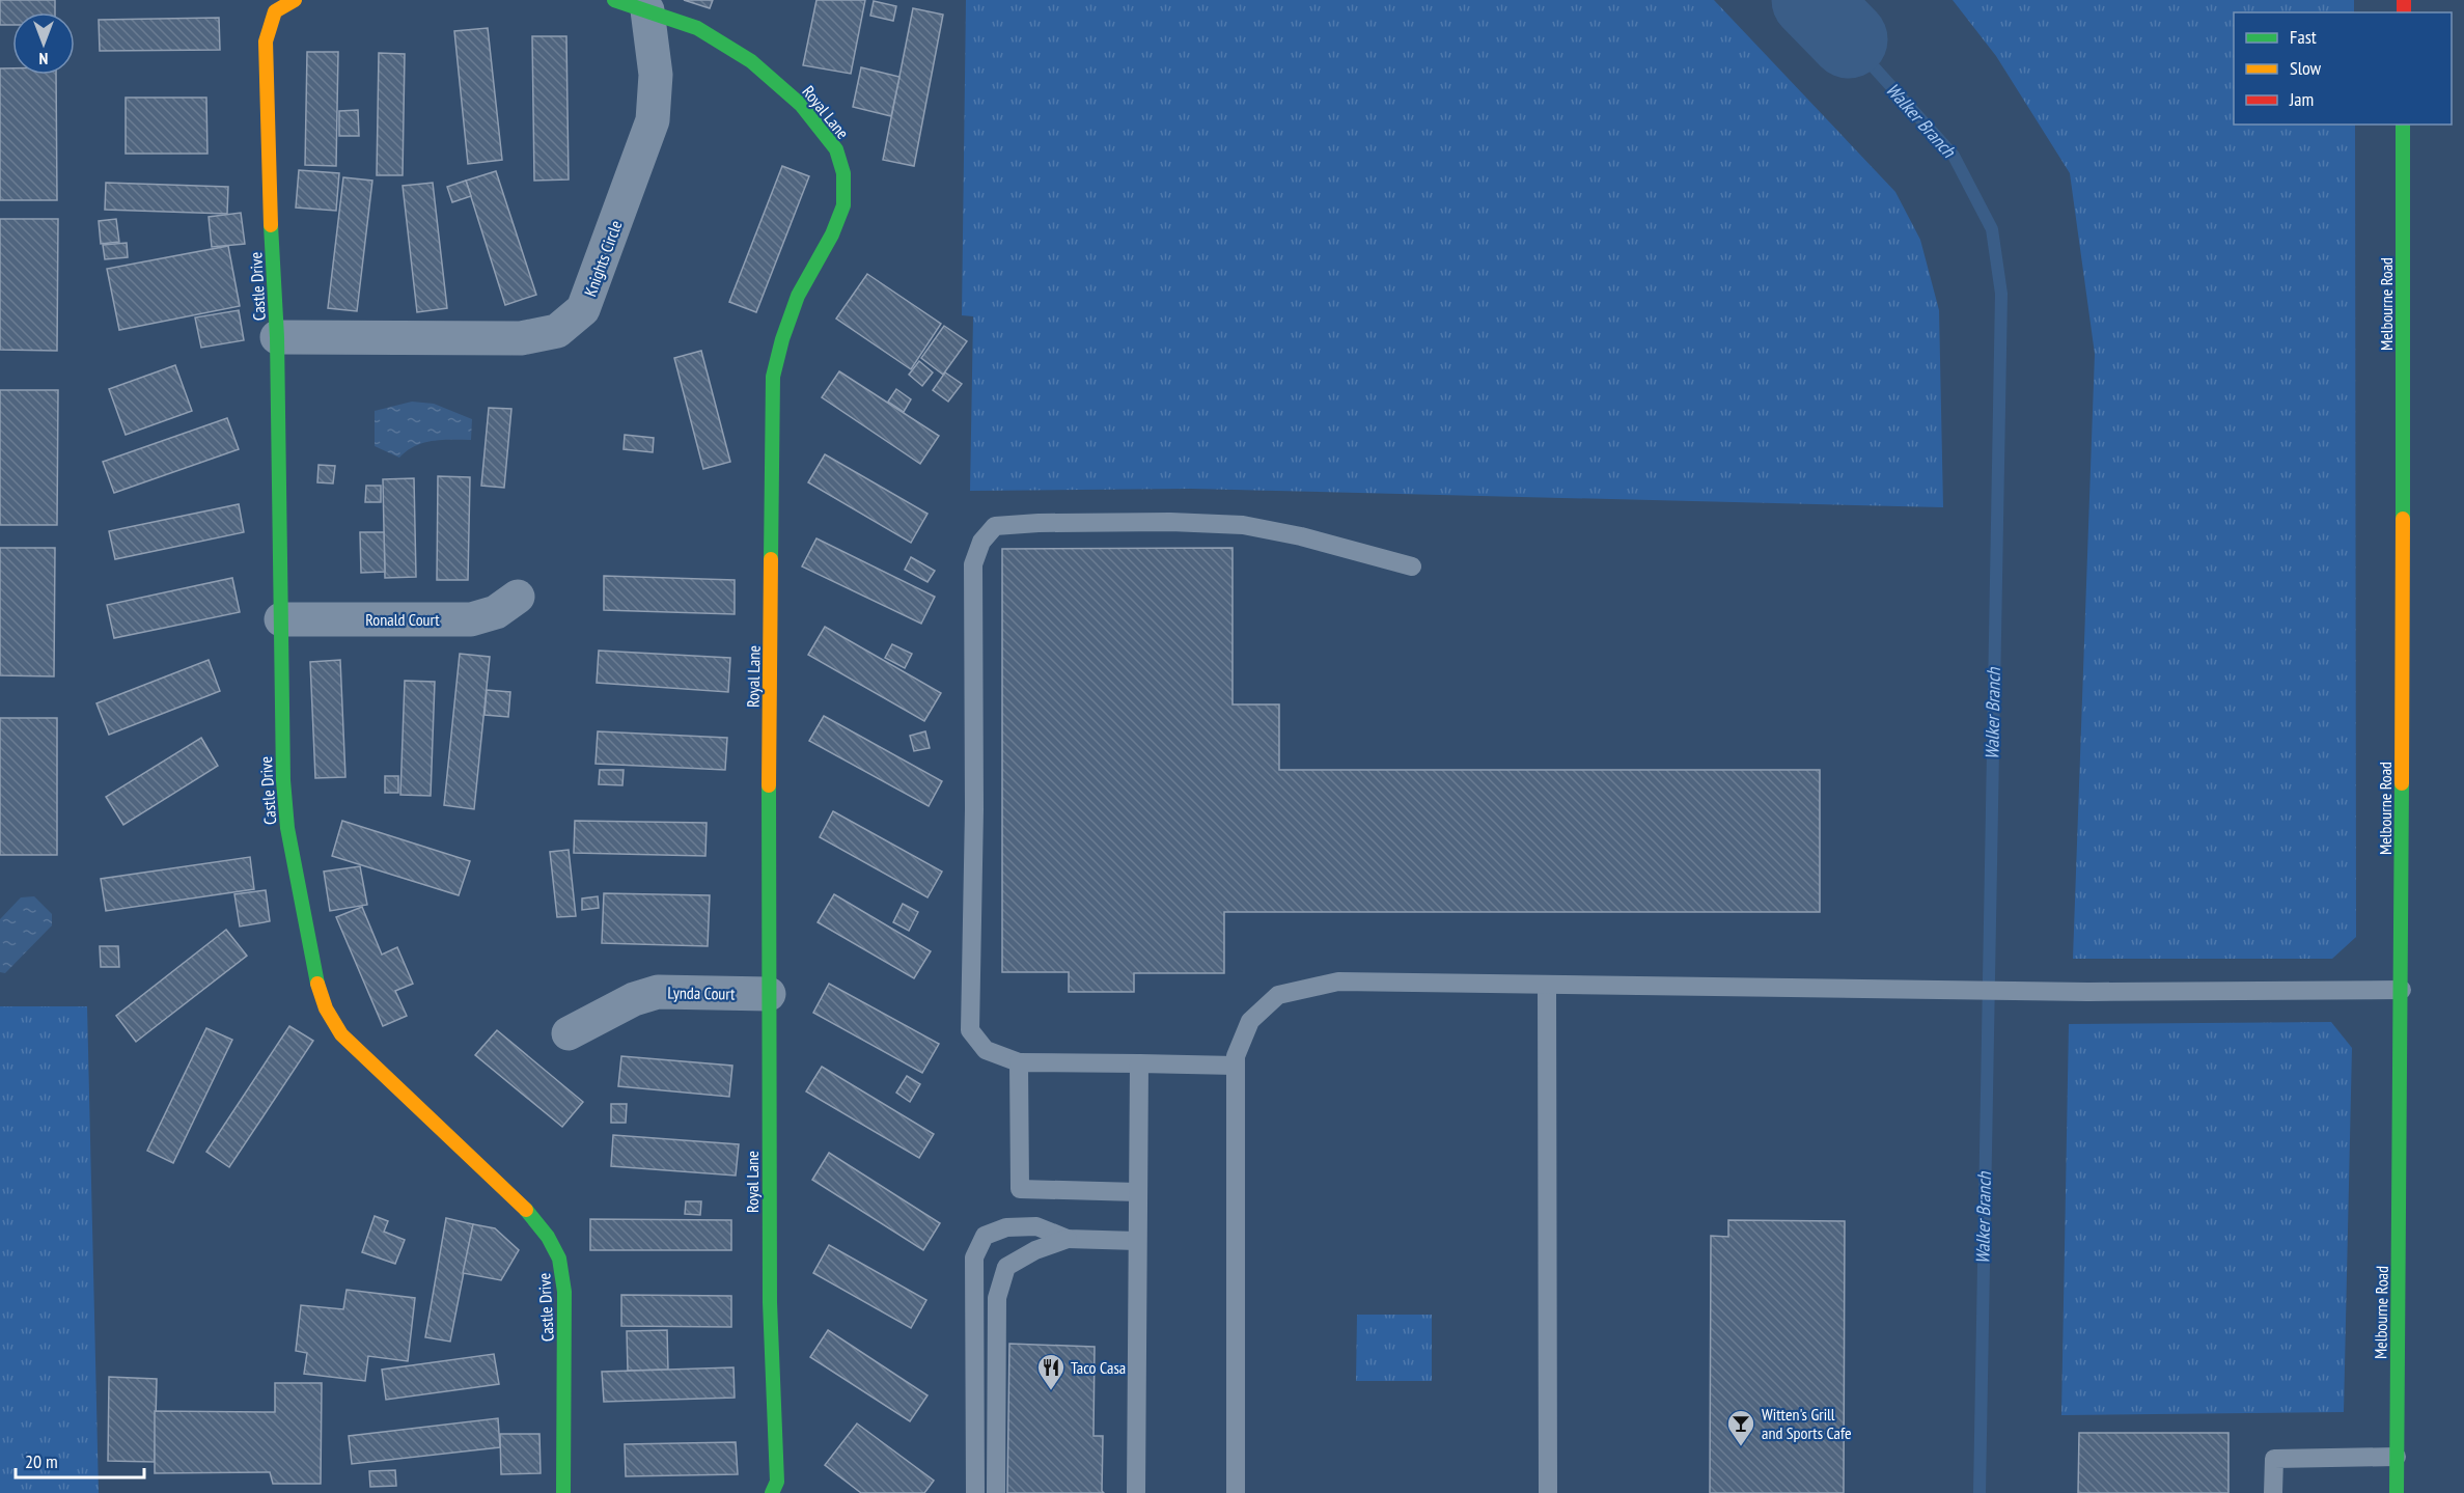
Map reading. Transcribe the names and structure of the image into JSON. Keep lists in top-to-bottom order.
{
  "streets": {
    "street": [
      "Royal Lane",
      "Knights Circle",
      "Castle Drive",
      "Melbourne Road",
      "Ronald Court",
      "Lynda Court"
    ]
  },
  "crossings": [
    ["Royal Lane", "Knights Circle"],
    ["Royal Lane", "Lynda Court"],
    ["Knights Circle", "Castle Drive"],
    ["Castle Drive", "Ronald Court"]
  ],
  "water": ["Walker Branch"],
  "places": {
    "restaurant": ["Taco Casa"],
    "bar": ["Witten's Grill and Sports Cafe"]
  },
  "legend": ["Fast", "Slow", "Jam"],
  "scale_bar": "20 m",
  "north": "bottom"
}
